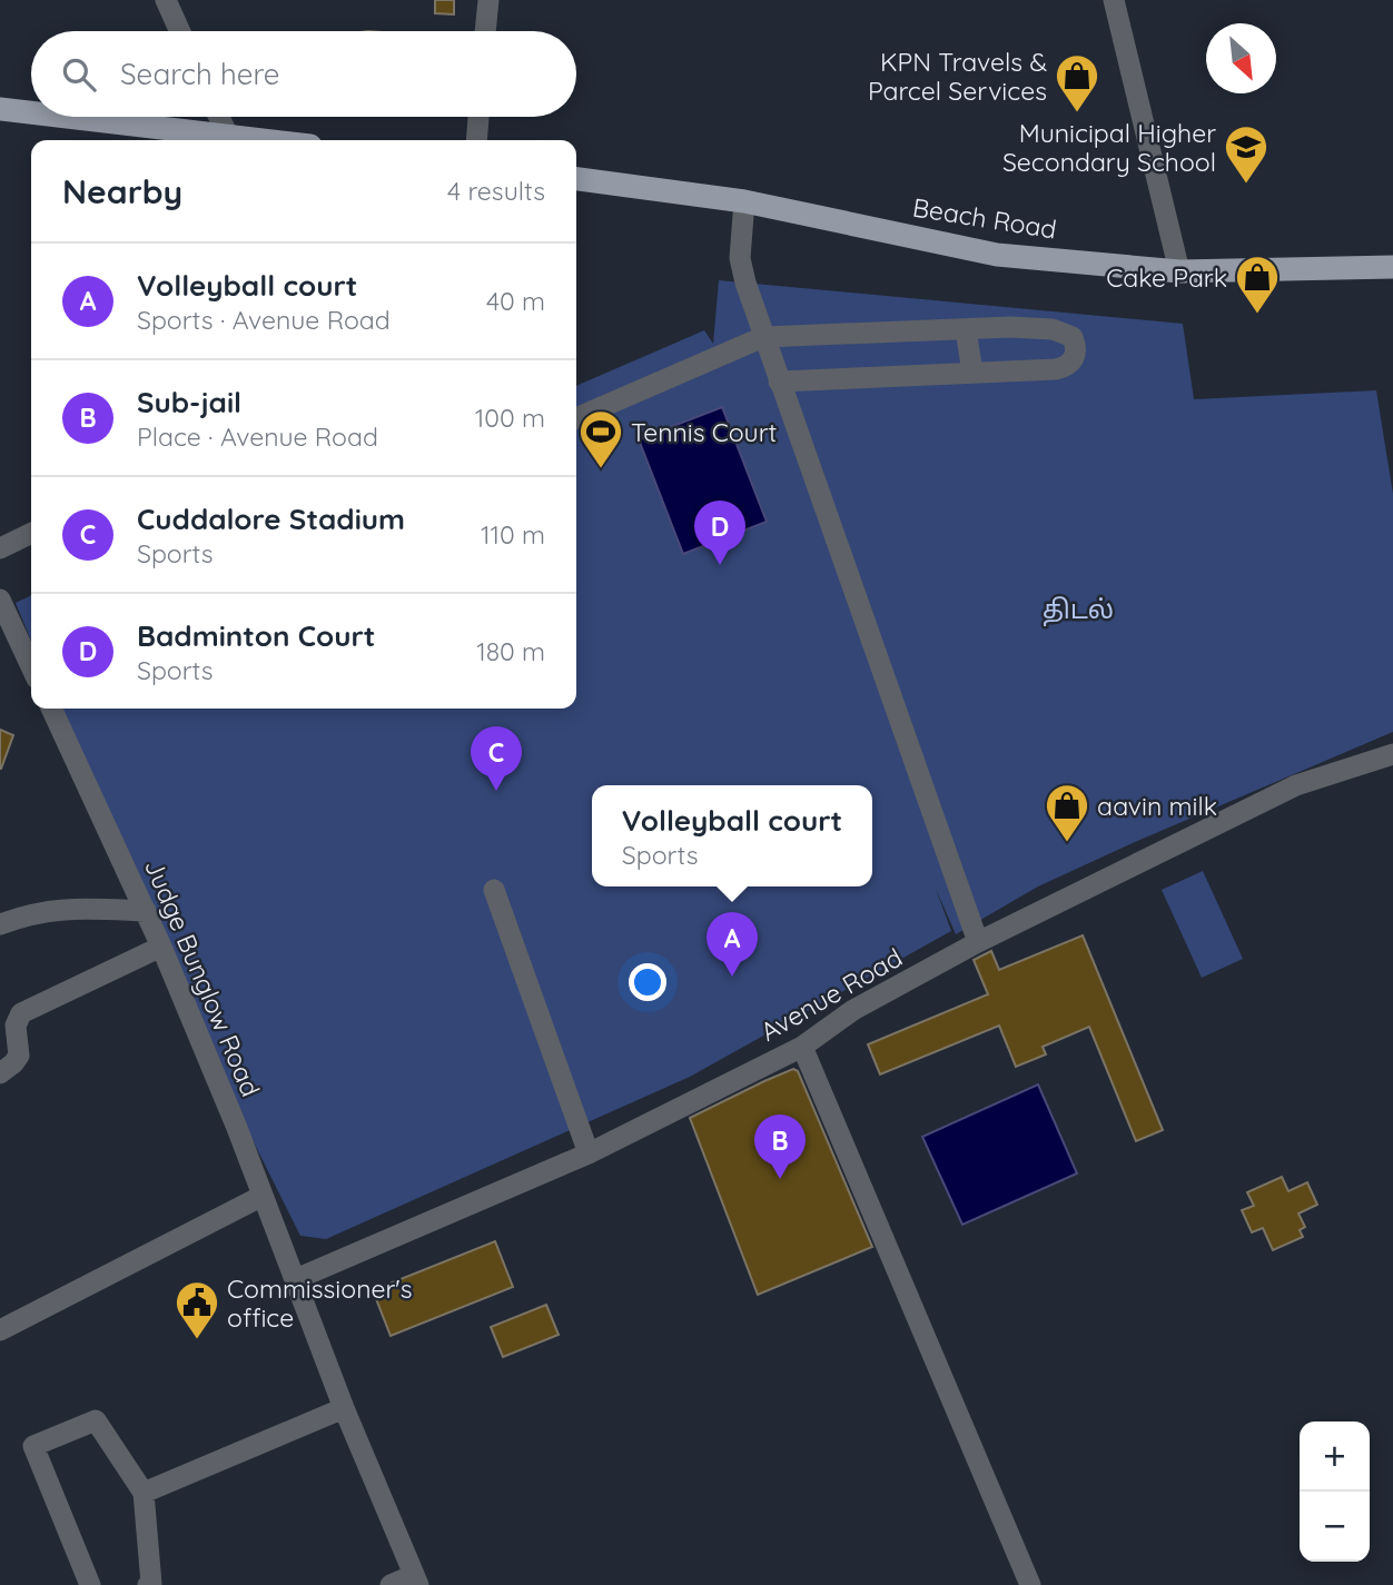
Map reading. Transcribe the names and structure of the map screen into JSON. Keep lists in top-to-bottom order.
{
  "streets": {
    "main road": ["Beach Road"],
    "street": ["Judge Bunglow Road", "Avenue Road"]
  },
  "crossings": [
    ["Judge Bunglow Road", "Avenue Road"]
  ],
  "parks": ["திடல்"],
  "places": {
    "shop": ["KPN Travels & Parcel Services", "Cake Park", "aavin milk"],
    "school or university": ["Municipal Higher Secondary School"],
    "sports": ["Tennis Court"],
    "public building": ["Commissioner's office"]
  },
  "north": "bottom right",
  "page": {
    "search": "Search here",
    "heading": ["Nearby", "4 results"],
    "list": [
      {
        "mark": "A",
        "name": "Volleyball court",
        "note": "Sports · Avenue Road",
        "value": "40 m"
      },
      {
        "mark": "B",
        "name": "Sub-jail",
        "note": "Place · Avenue Road",
        "value": "100 m"
      },
      {
        "mark": "C",
        "name": "Cuddalore Stadium",
        "note": "Sports",
        "value": "110 m"
      },
      {
        "mark": "D",
        "name": "Badminton Court",
        "note": "Sports",
        "value": "180 m"
      }
    ],
    "pins": [
      "D",
      "C",
      "A",
      "B"
    ],
    "popup": ["Volleyball court", "Sports"],
    "map_buttons": ["+", "−"]
  }
}
